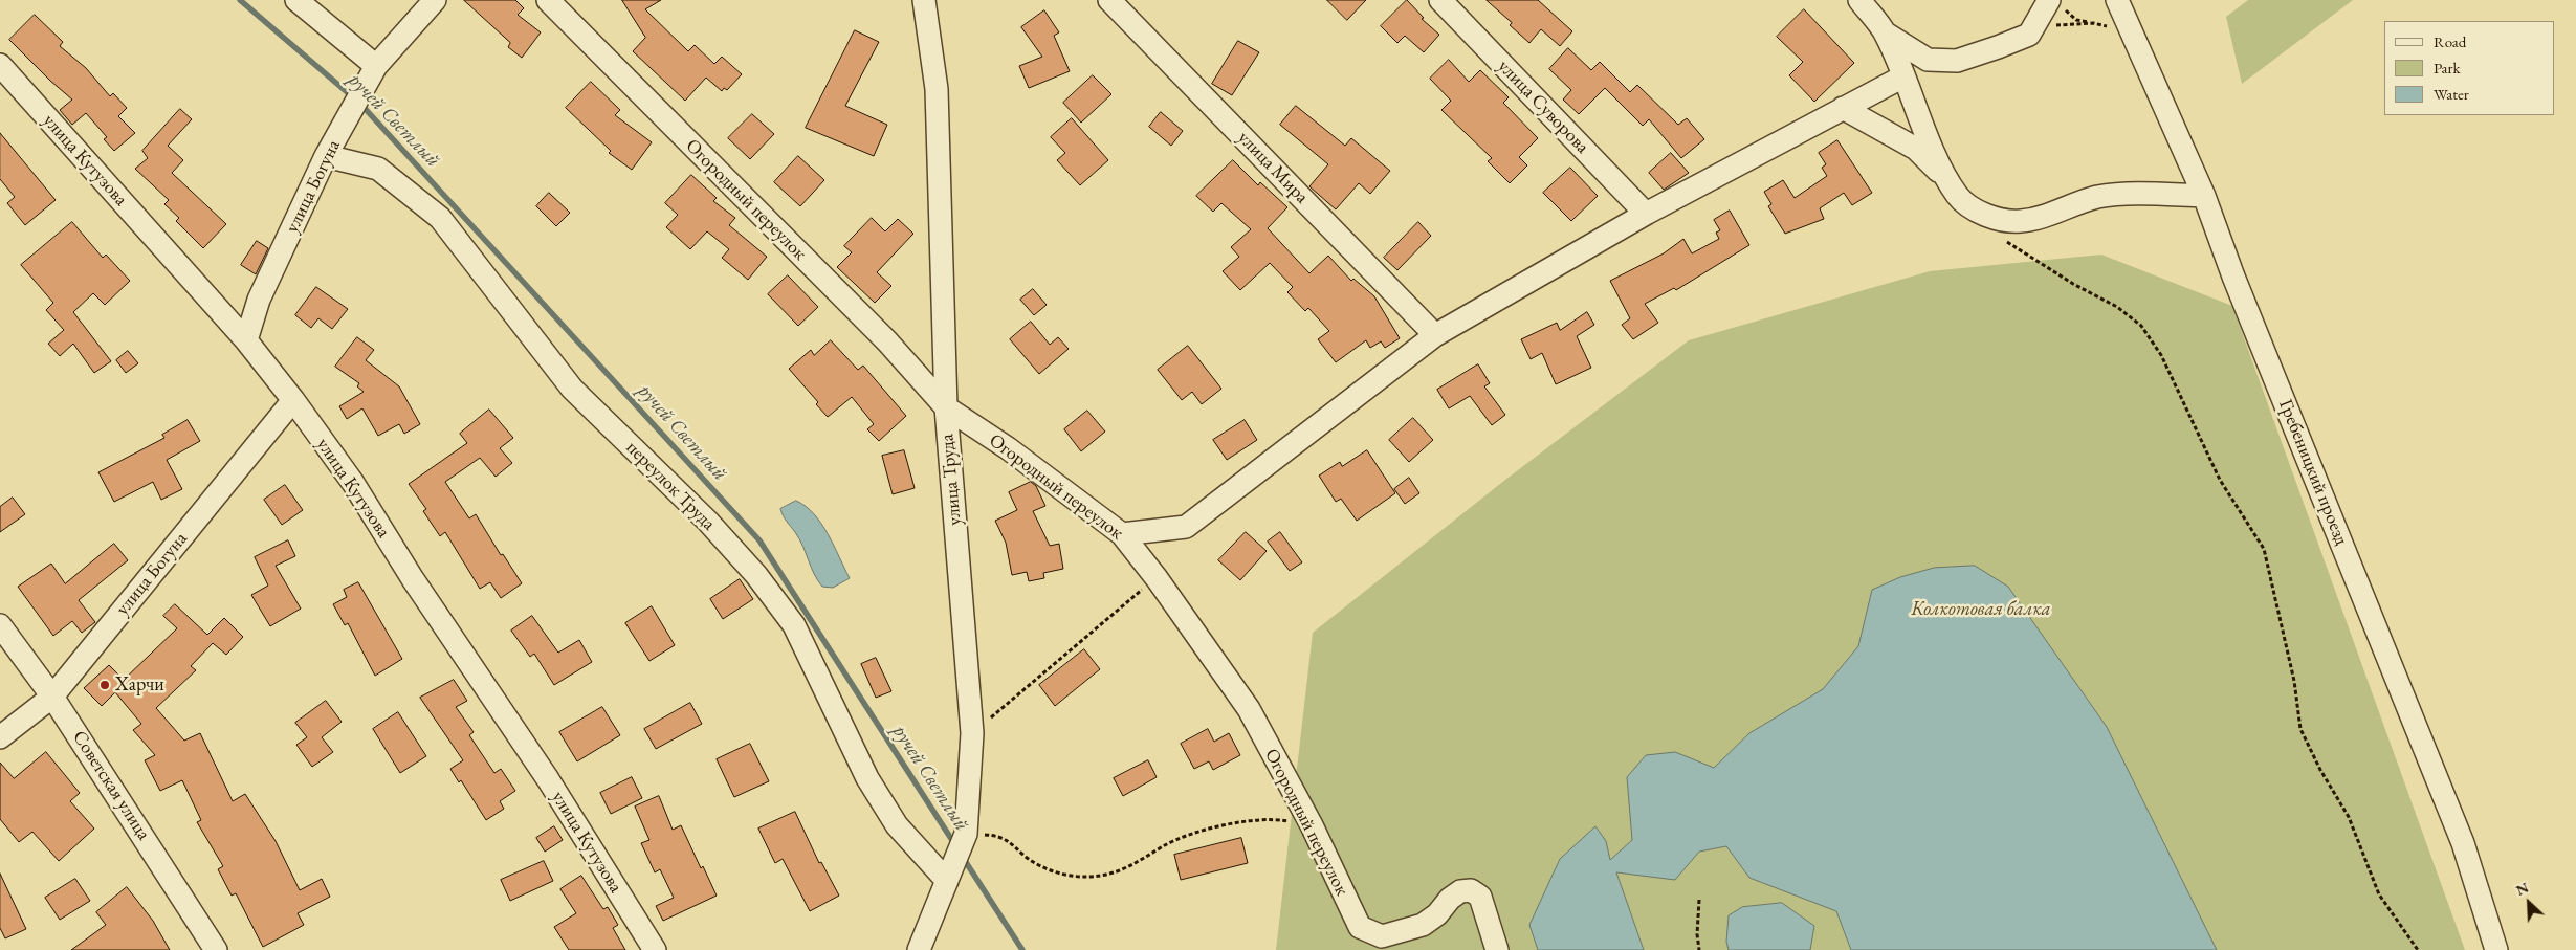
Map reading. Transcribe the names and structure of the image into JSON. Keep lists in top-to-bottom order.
{
  "streets": {
    "street": [
      "улица Суворова",
      "улица Кутузова",
      "улица Мира",
      "улица Богуна",
      "Огородный переулок",
      "Гребеницкий проезд",
      "улица Труда",
      "переулок Труда",
      "Советская улица"
    ]
  },
  "crossings": [
    ["улица Кутузова", "улица Богуна"],
    ["улица Богуна", "переулок Труда"],
    ["улица Богуна", "Советская улица"],
    ["Огородный переулок", "улица Труда"],
    ["улица Труда", "переулок Труда"]
  ],
  "water": ["ручей Светлый"],
  "parks": ["Колкотовая балка"],
  "places": ["Харчи"],
  "legend": ["Road", "Park", "Water"],
  "north": "top left"
}
